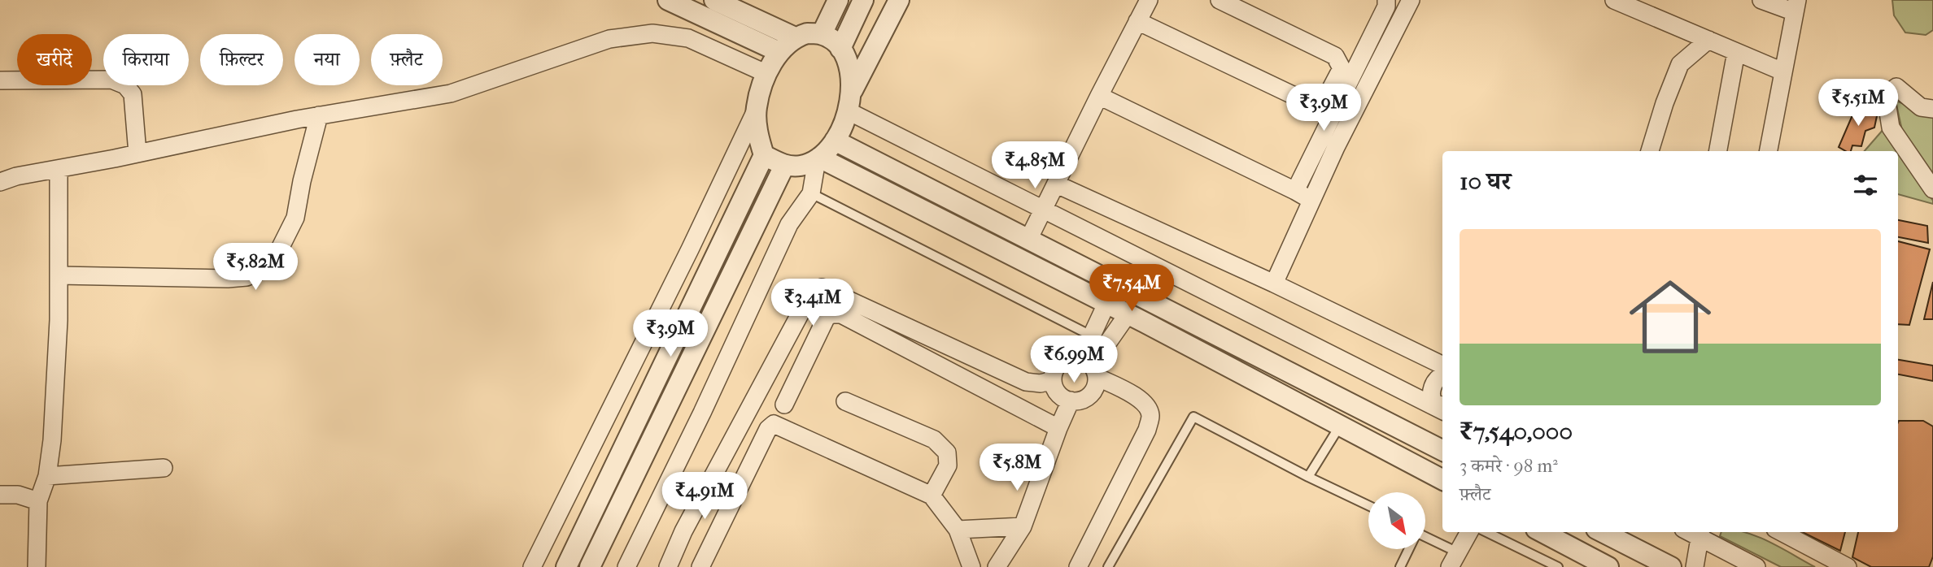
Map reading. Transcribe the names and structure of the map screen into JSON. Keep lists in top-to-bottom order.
{
  "north": "bottom right",
  "page": {
    "chip": [
      "खरीदें",
      "किराया",
      "फ़िल्टर",
      "नया",
      "फ़्लैट"
    ],
    "price": [
      "₹5.51M",
      "₹3.9M",
      "₹4.85M",
      "₹5.82M",
      "₹7.54M",
      "₹3.41M",
      "₹3.9M",
      "₹6.99M",
      "₹5.8M",
      "₹4.91M"
    ],
    "heading": "10 घर",
    "list": [
      {
        "name": "₹7,540,000",
        "note": "3 कमरे · 98 m² · फ़्लैट"
      }
    ]
  }
}
